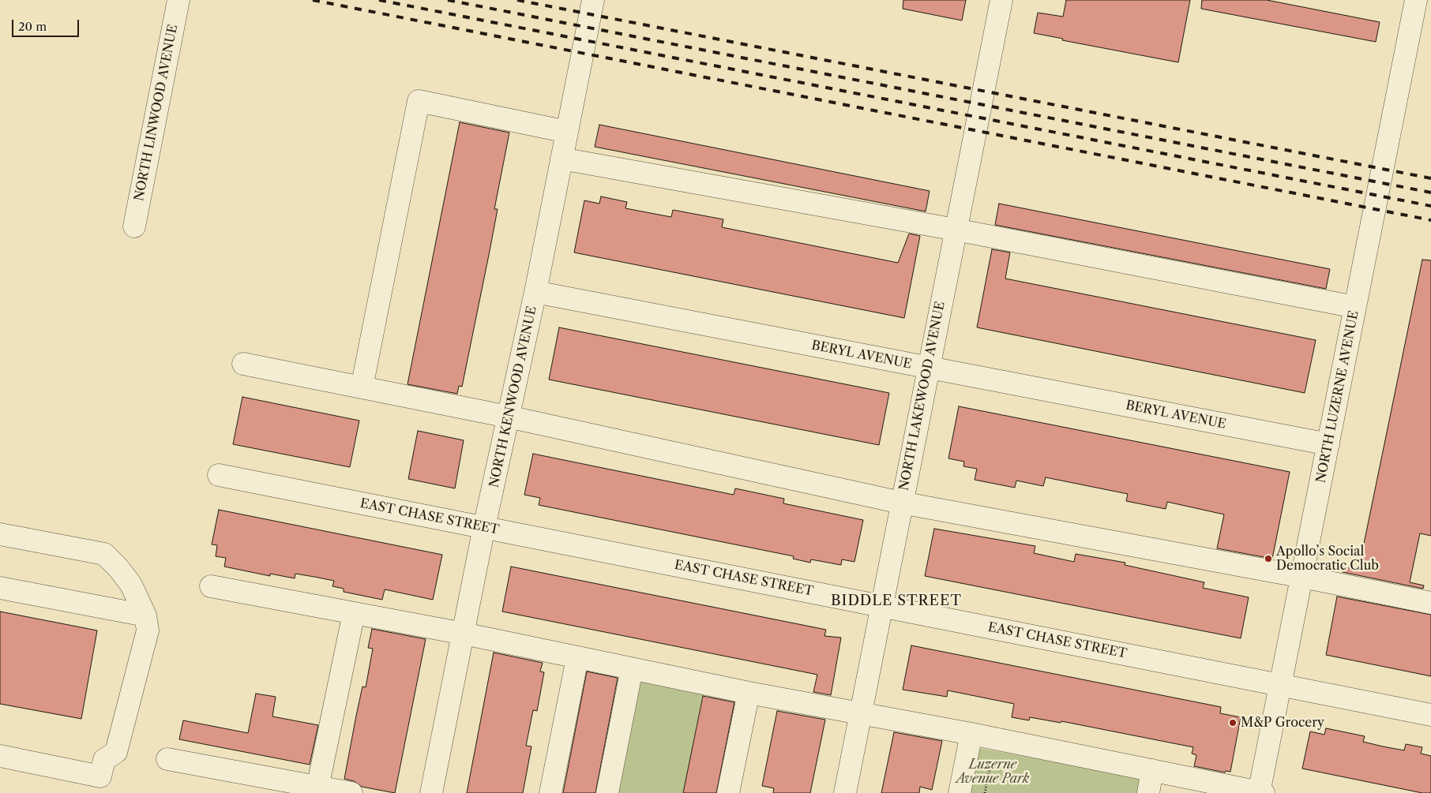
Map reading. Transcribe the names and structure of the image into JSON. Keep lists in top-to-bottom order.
{
  "streets": {
    "street": [
      "NORTH LINWOOD AVENUE",
      "BERYL AVENUE",
      "NORTH LAKEWOOD AVENUE",
      "NORTH KENWOOD AVENUE",
      "NORTH LUZERNE AVENUE",
      "EAST CHASE STREET"
    ]
  },
  "crossings": [
    ["BERYL AVENUE", "NORTH LAKEWOOD AVENUE"],
    ["BERYL AVENUE", "NORTH KENWOOD AVENUE"],
    ["BERYL AVENUE", "NORTH LUZERNE AVENUE"],
    ["NORTH LAKEWOOD AVENUE", "EAST CHASE STREET"],
    ["NORTH KENWOOD AVENUE", "EAST CHASE STREET"],
    ["NORTH LUZERNE AVENUE", "EAST CHASE STREET"]
  ],
  "districts": ["BIDDLE STREET"],
  "parks": ["Luzerne Avenue Park"],
  "places": ["Apollo’s Social Democratic Club", "M&P Grocery"],
  "scale_bar": "20 m"
}
